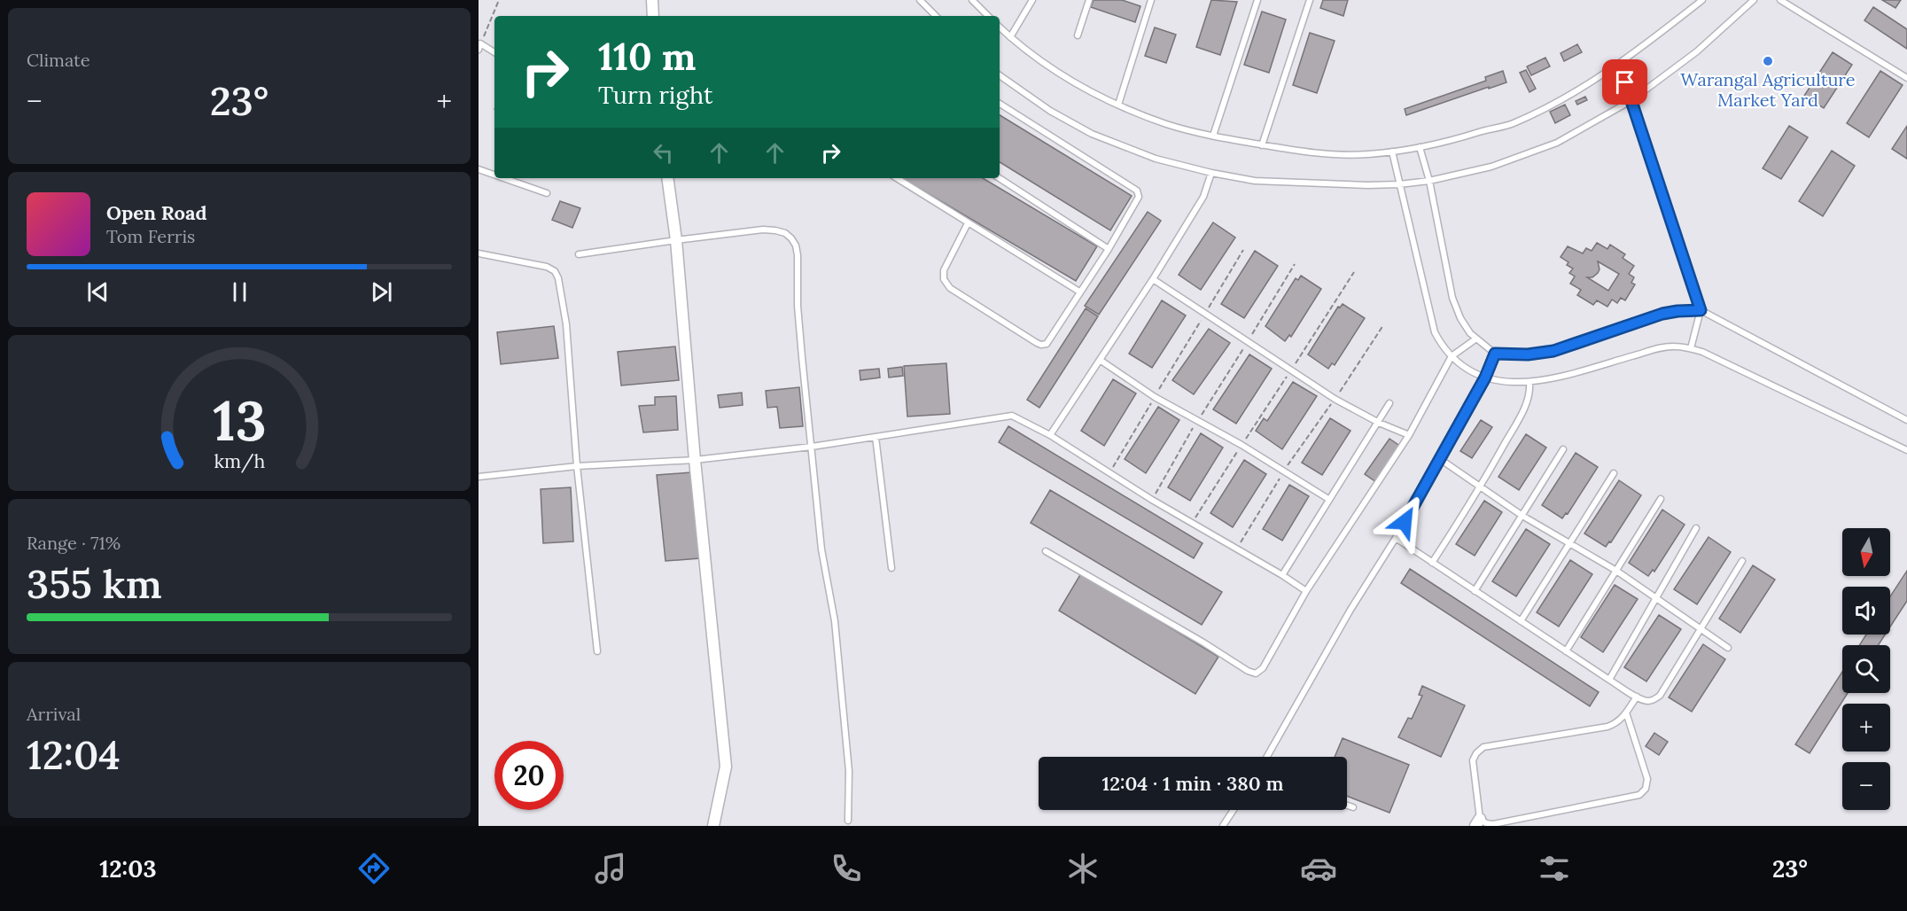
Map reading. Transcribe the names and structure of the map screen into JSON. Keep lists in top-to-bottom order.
{
  "places": ["Warangal Agriculture Market Yard"],
  "north": "bottom",
  "page": {
    "tile": [
      "Climate",
      ["Range · 71%", "355 km"],
      ["Arrival", "12:04"]
    ],
    "turn": ["110 m", "Turn right"],
    "heat": ["−", "23°", "+"],
    "song": ["Open Road", "Tom Ferris"],
    "map_buttons": ["+", "−"],
    "limit": "20",
    "trip": "12:04 · 1 min · 380 m",
    "tabs": ["12:03", "23°"],
    "gauge": ["13", "km/h"]
  }
}
